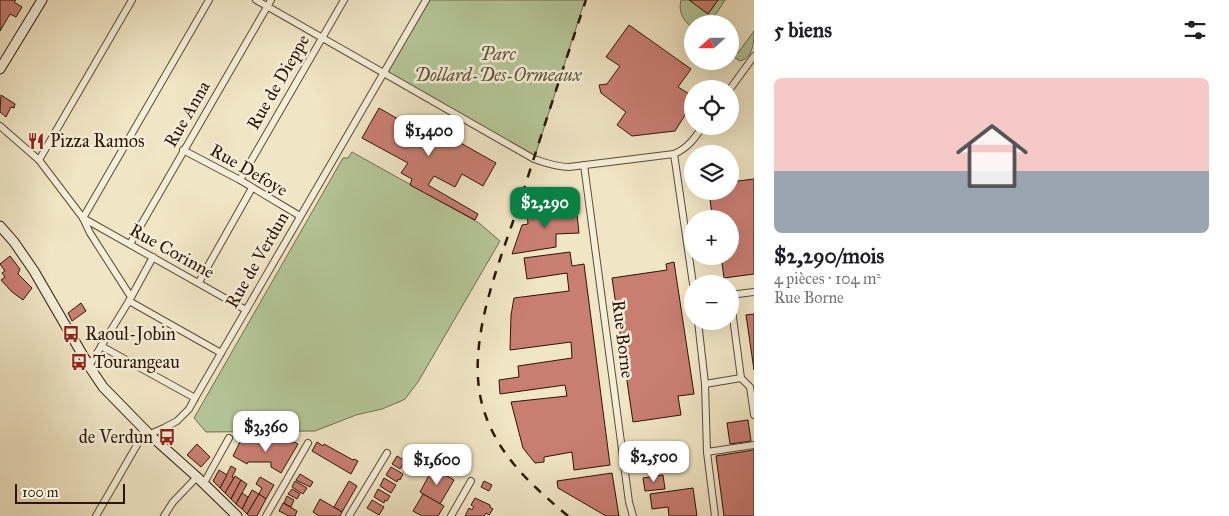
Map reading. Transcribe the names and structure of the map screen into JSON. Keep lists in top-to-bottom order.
{
  "streets": {
    "street": [
      "Rue de Dieppe",
      "Rue Anna",
      "Rue Defoye",
      "Rue Corinne",
      "Rue de Verdun",
      "Rue Borne"
    ]
  },
  "crossings": [
    ["Rue de Dieppe", "Rue Defoye"],
    ["Rue Anna", "Rue Defoye"],
    ["Rue Anna", "Rue Corinne"],
    ["Rue Defoye", "Rue de Verdun"],
    ["Rue Corinne", "Rue de Verdun"]
  ],
  "parks": ["Parc Dollard-Des-Ormeaux"],
  "places": {
    "restaurant": ["Pizza Ramos"],
    "bus stop": ["Raoul-Jobin", "Tourangeau", "de Verdun"]
  },
  "scale_bar": "100 m",
  "north": "left",
  "page": {
    "heading": "5 biens",
    "map_buttons": ["+", "−"],
    "list": [
      {
        "name": "$2,290/mois",
        "note": "4 pièces · 104 m² · Rue Borne"
      }
    ],
    "price": [
      "$1,400",
      "$2,290",
      "$3,360",
      "$2,500",
      "$1,600"
    ],
    "scale": "100 m"
  }
}
